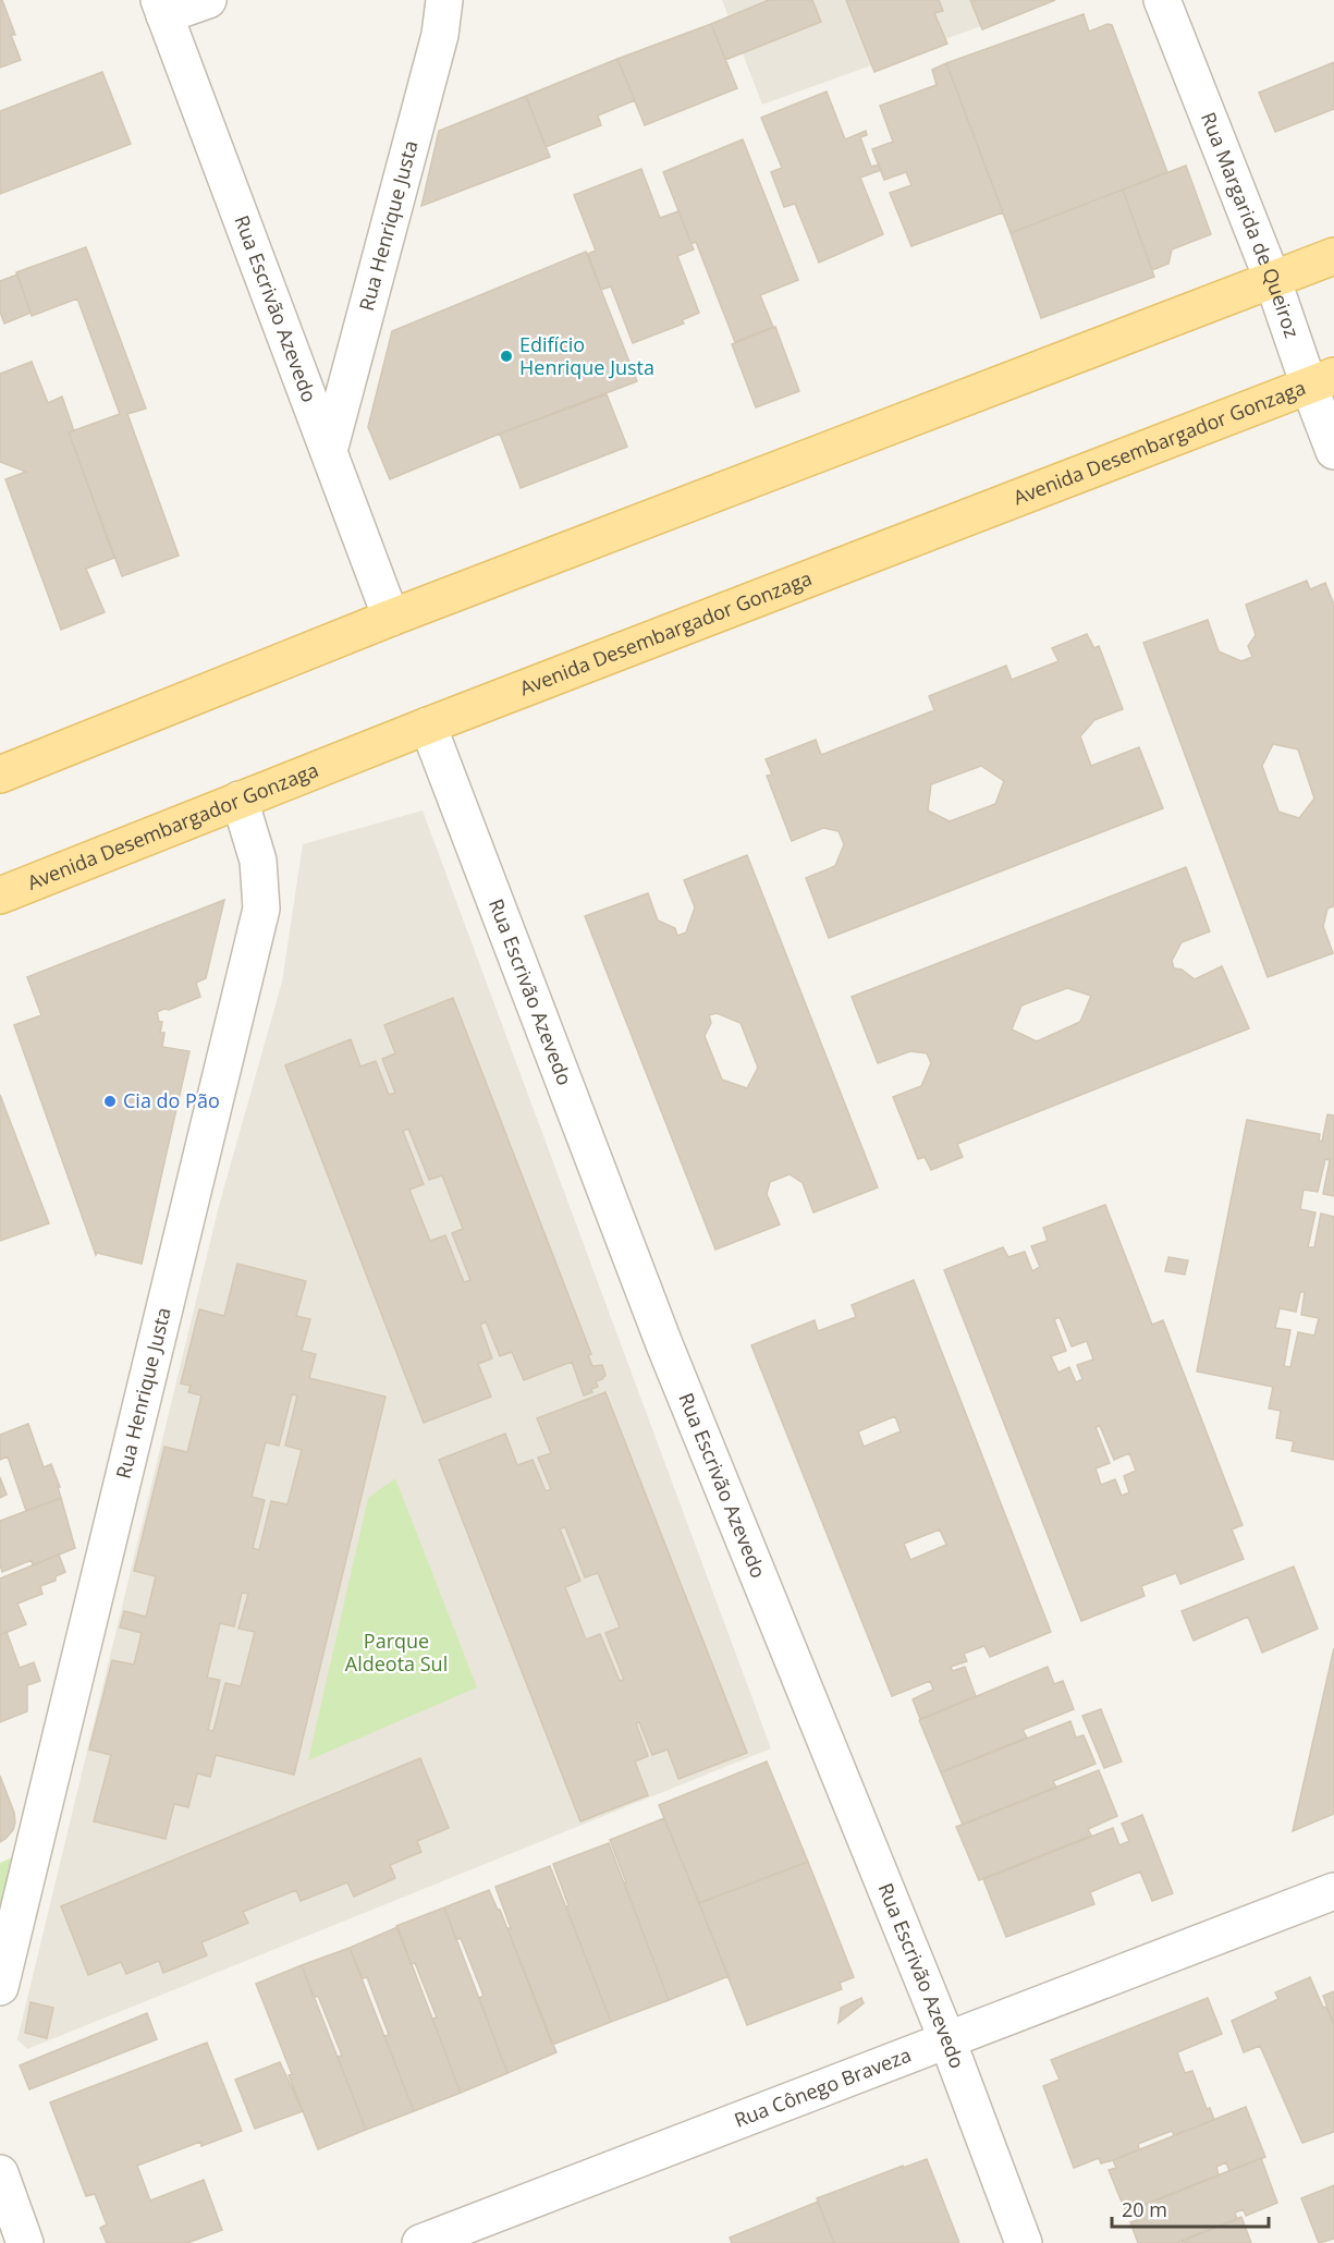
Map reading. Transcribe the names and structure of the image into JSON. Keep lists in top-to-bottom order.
{
  "streets": {
    "main road": ["Avenida Desembargador Gonzaga"],
    "street": [
      "Rua Henrique Justa",
      "Rua Margarida de Queiroz",
      "Rua Escrivão Azevedo",
      "Rua Cônego Braveza"
    ]
  },
  "crossings": [
    ["Rua Henrique Justa", "Rua Escrivão Azevedo"],
    ["Rua Henrique Justa", "Avenida Desembargador Gonzaga"],
    ["Rua Margarida de Queiroz", "Avenida Desembargador Gonzaga"],
    ["Rua Escrivão Azevedo", "Avenida Desembargador Gonzaga"],
    ["Rua Escrivão Azevedo", "Rua Cônego Braveza"]
  ],
  "parks": ["Parque Aldeota Sul"],
  "places": ["Edifício Henrique Justa", "Cia do Pão"],
  "scale_bar": "20 m"
}
